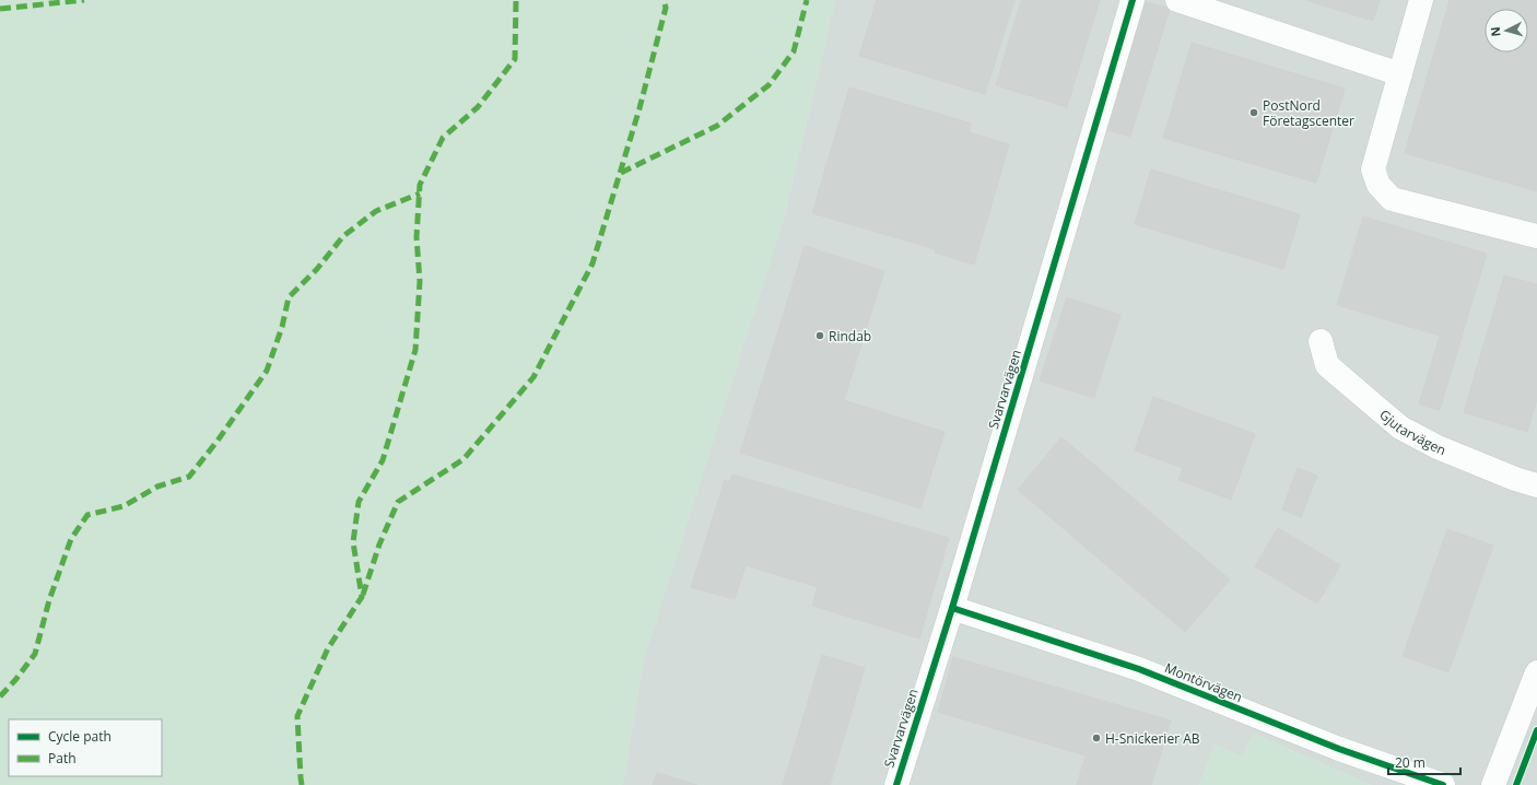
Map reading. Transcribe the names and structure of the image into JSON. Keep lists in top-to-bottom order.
{
  "streets": {
    "street": ["Svarvarvägen", "Gjutarvägen", "Montörvägen"]
  },
  "crossings": [
    ["Svarvarvägen", "Montörvägen"]
  ],
  "places": ["PostNord Företagscenter", "Rindab", "H-Snickerier AB"],
  "legend": ["Cycle path", "Path"],
  "scale_bar": "20 m",
  "north": "left"
}
